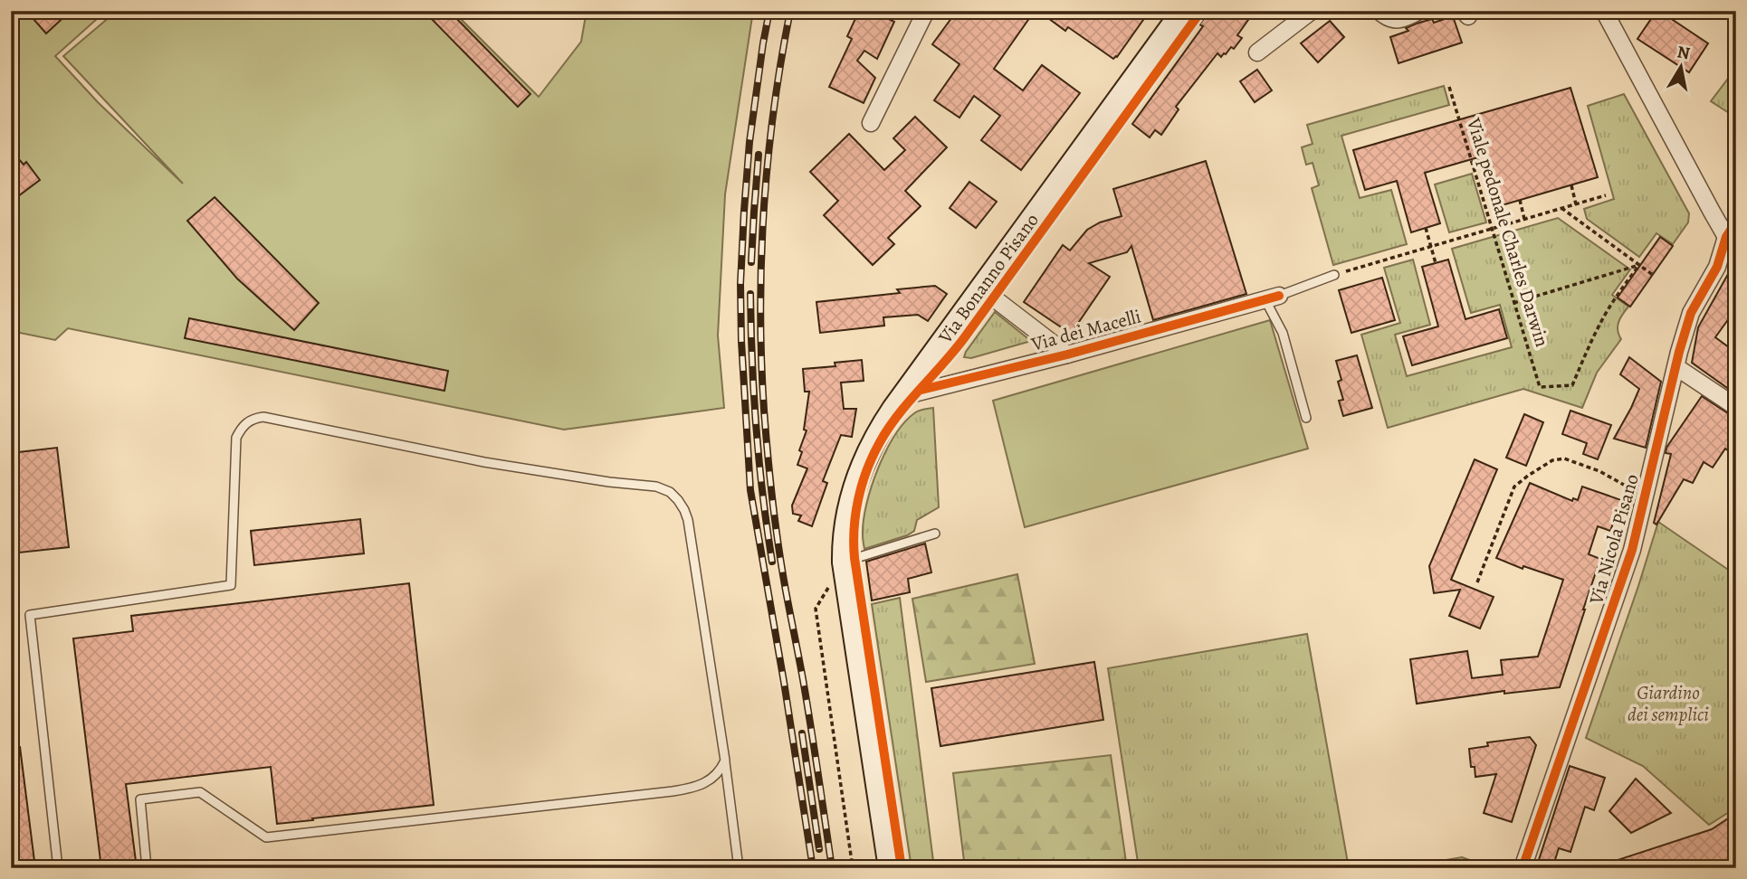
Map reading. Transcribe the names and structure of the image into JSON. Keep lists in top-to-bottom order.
{
  "streets": {
    "main road": ["Via Bonanno Pisano"],
    "street": ["Via dei Macelli", "Via Nicola Pisano"],
    "path": ["Viale pedonale Charles Darwin"]
  },
  "crossings": [
    ["Via Bonanno Pisano", "Via dei Macelli"]
  ],
  "parks": ["Giardino dei semplici"],
  "north": "top"
}
